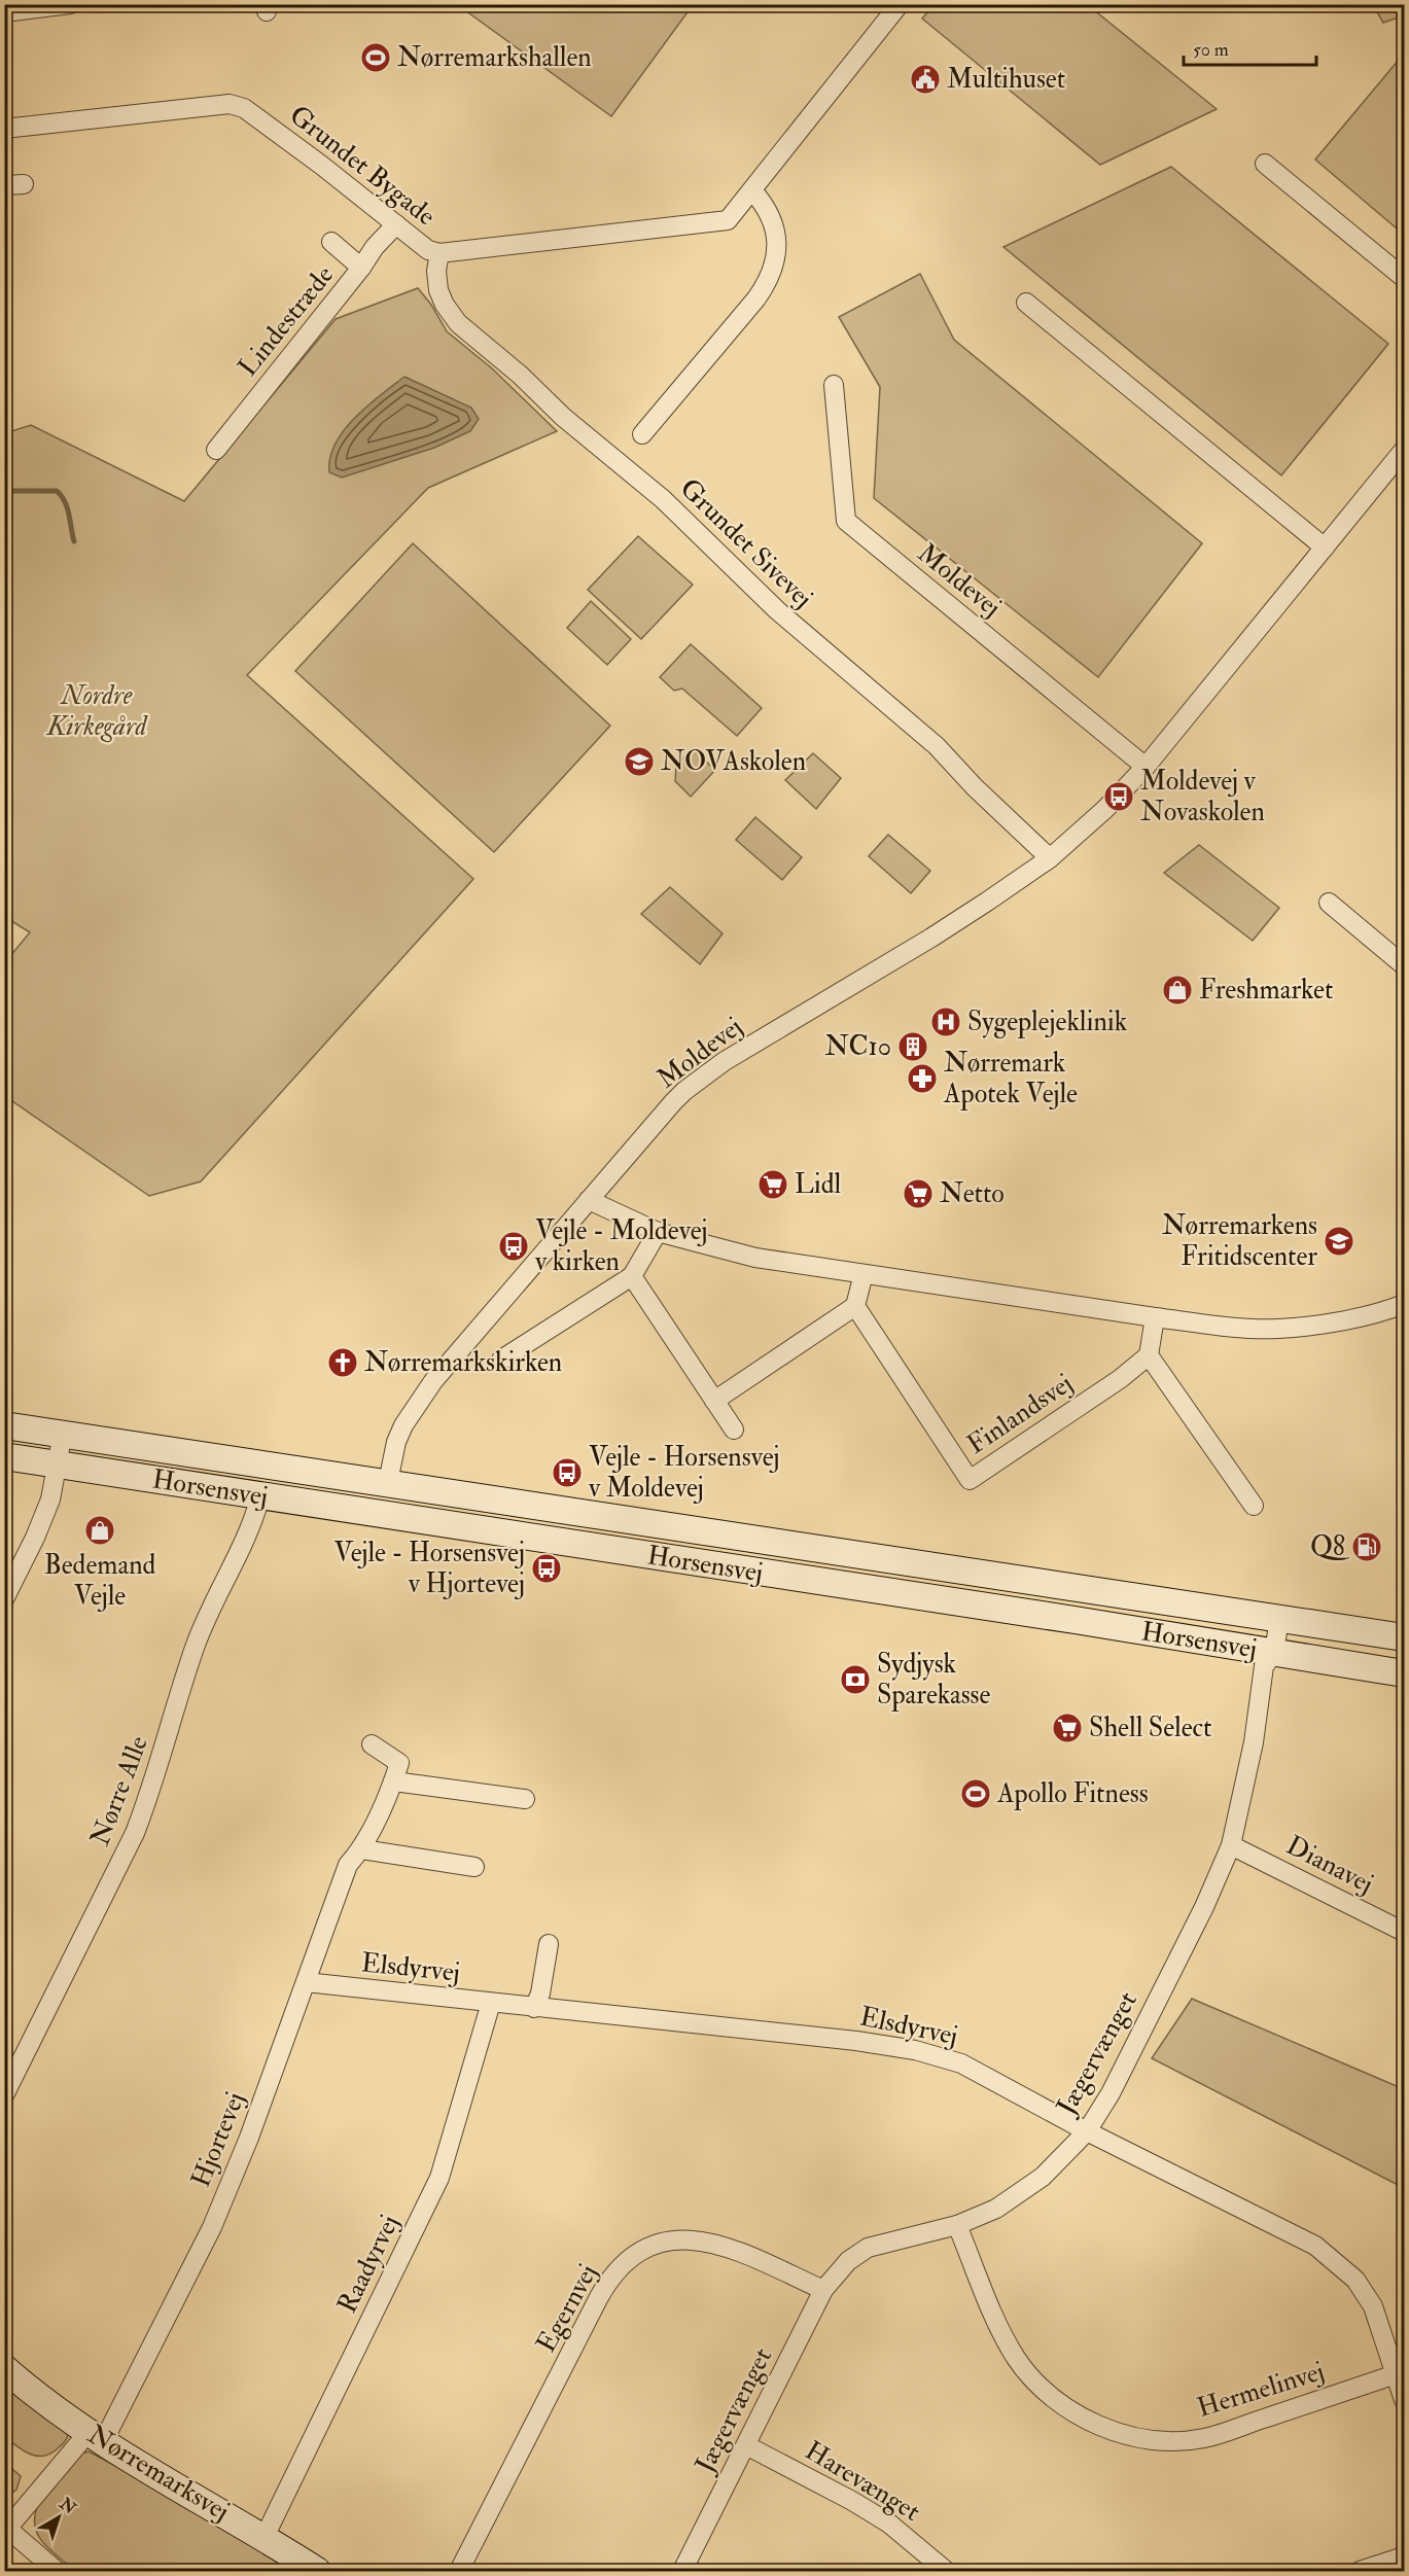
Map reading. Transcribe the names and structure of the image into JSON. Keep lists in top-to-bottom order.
{
  "streets": {
    "main road": ["Horsensvej", "Nørremarksvej"],
    "street": [
      "Grundet Bygade",
      "Lindestræde",
      "Grundet Sivevej",
      "Moldevej",
      "Finlandsvej",
      "Nørre Alle",
      "Dianavej",
      "Elsdyrvej",
      "Jægervænget",
      "Hjortevej",
      "Raadyrvej",
      "Egernvej",
      "Hermelinvej",
      "Harevænget"
    ]
  },
  "crossings": [
    ["Grundet Bygade", "Lindestræde"],
    ["Grundet Bygade", "Grundet Sivevej"],
    ["Grundet Sivevej", "Moldevej"],
    ["Moldevej", "Horsensvej"],
    ["Horsensvej", "Nørre Alle"],
    ["Horsensvej", "Jægervænget"],
    ["Dianavej", "Jægervænget"],
    ["Elsdyrvej", "Jægervænget"],
    ["Elsdyrvej", "Hjortevej"],
    ["Elsdyrvej", "Raadyrvej"],
    ["Elsdyrvej", "Hermelinvej"],
    ["Jægervænget", "Egernvej"],
    ["Jægervænget", "Hermelinvej"],
    ["Jægervænget", "Harevænget"],
    ["Hjortevej", "Nørremarksvej"],
    ["Raadyrvej", "Nørremarksvej"]
  ],
  "parks": ["Nordre Kirkegård"],
  "places": {
    "sports": ["Nørremarkshallen", "Apollo Fitness"],
    "public building": ["Multihuset"],
    "school or university": ["NOVAskolen", "Nørremarkens Fritidscenter"],
    "bus stop": [
      "Moldevej v Novaskolen",
      "Vejle - Moldevej v kirken",
      "Vejle - Horsensvej v Moldevej",
      "Vejle - Horsensvej v Hjortevej"
    ],
    "shop": ["Freshmarket", "Bedemand Vejle"],
    "hospital": ["Sygeplejeklinik"],
    "building": ["NC10"],
    "pharmacy": ["Nørremark Apotek Vejle"],
    "supermarket": ["Lidl", "Netto", "Shell Select"],
    "church": ["Nørremarkskirken"],
    "fuel station": ["Q8"],
    "bank": ["Sydjysk Sparekasse"]
  },
  "scale_bar": "50 m",
  "north": "top right"
}
